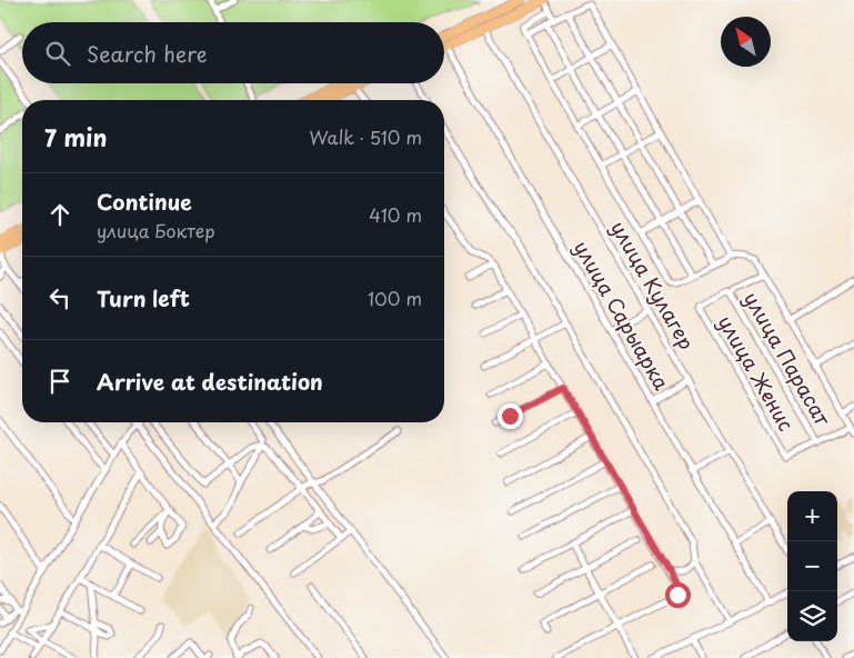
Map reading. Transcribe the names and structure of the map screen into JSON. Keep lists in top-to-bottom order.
{
  "streets": {
    "street": [
      "улица Кулагер",
      "улица Сарыарка",
      "улица Парасат",
      "улица Женис"
    ]
  },
  "crossings": [
    ["улица Парасат", "улица Женис"]
  ],
  "north": "top left",
  "page": {
    "search": "Search here",
    "heading": ["7 min", "Walk · 510 m"],
    "list": [
      ["Continue", "улица Боктер", "410 m"],
      ["Turn left", "100 m"],
      "Arrive at destination"
    ],
    "map_buttons": ["+", "−"]
  }
}
